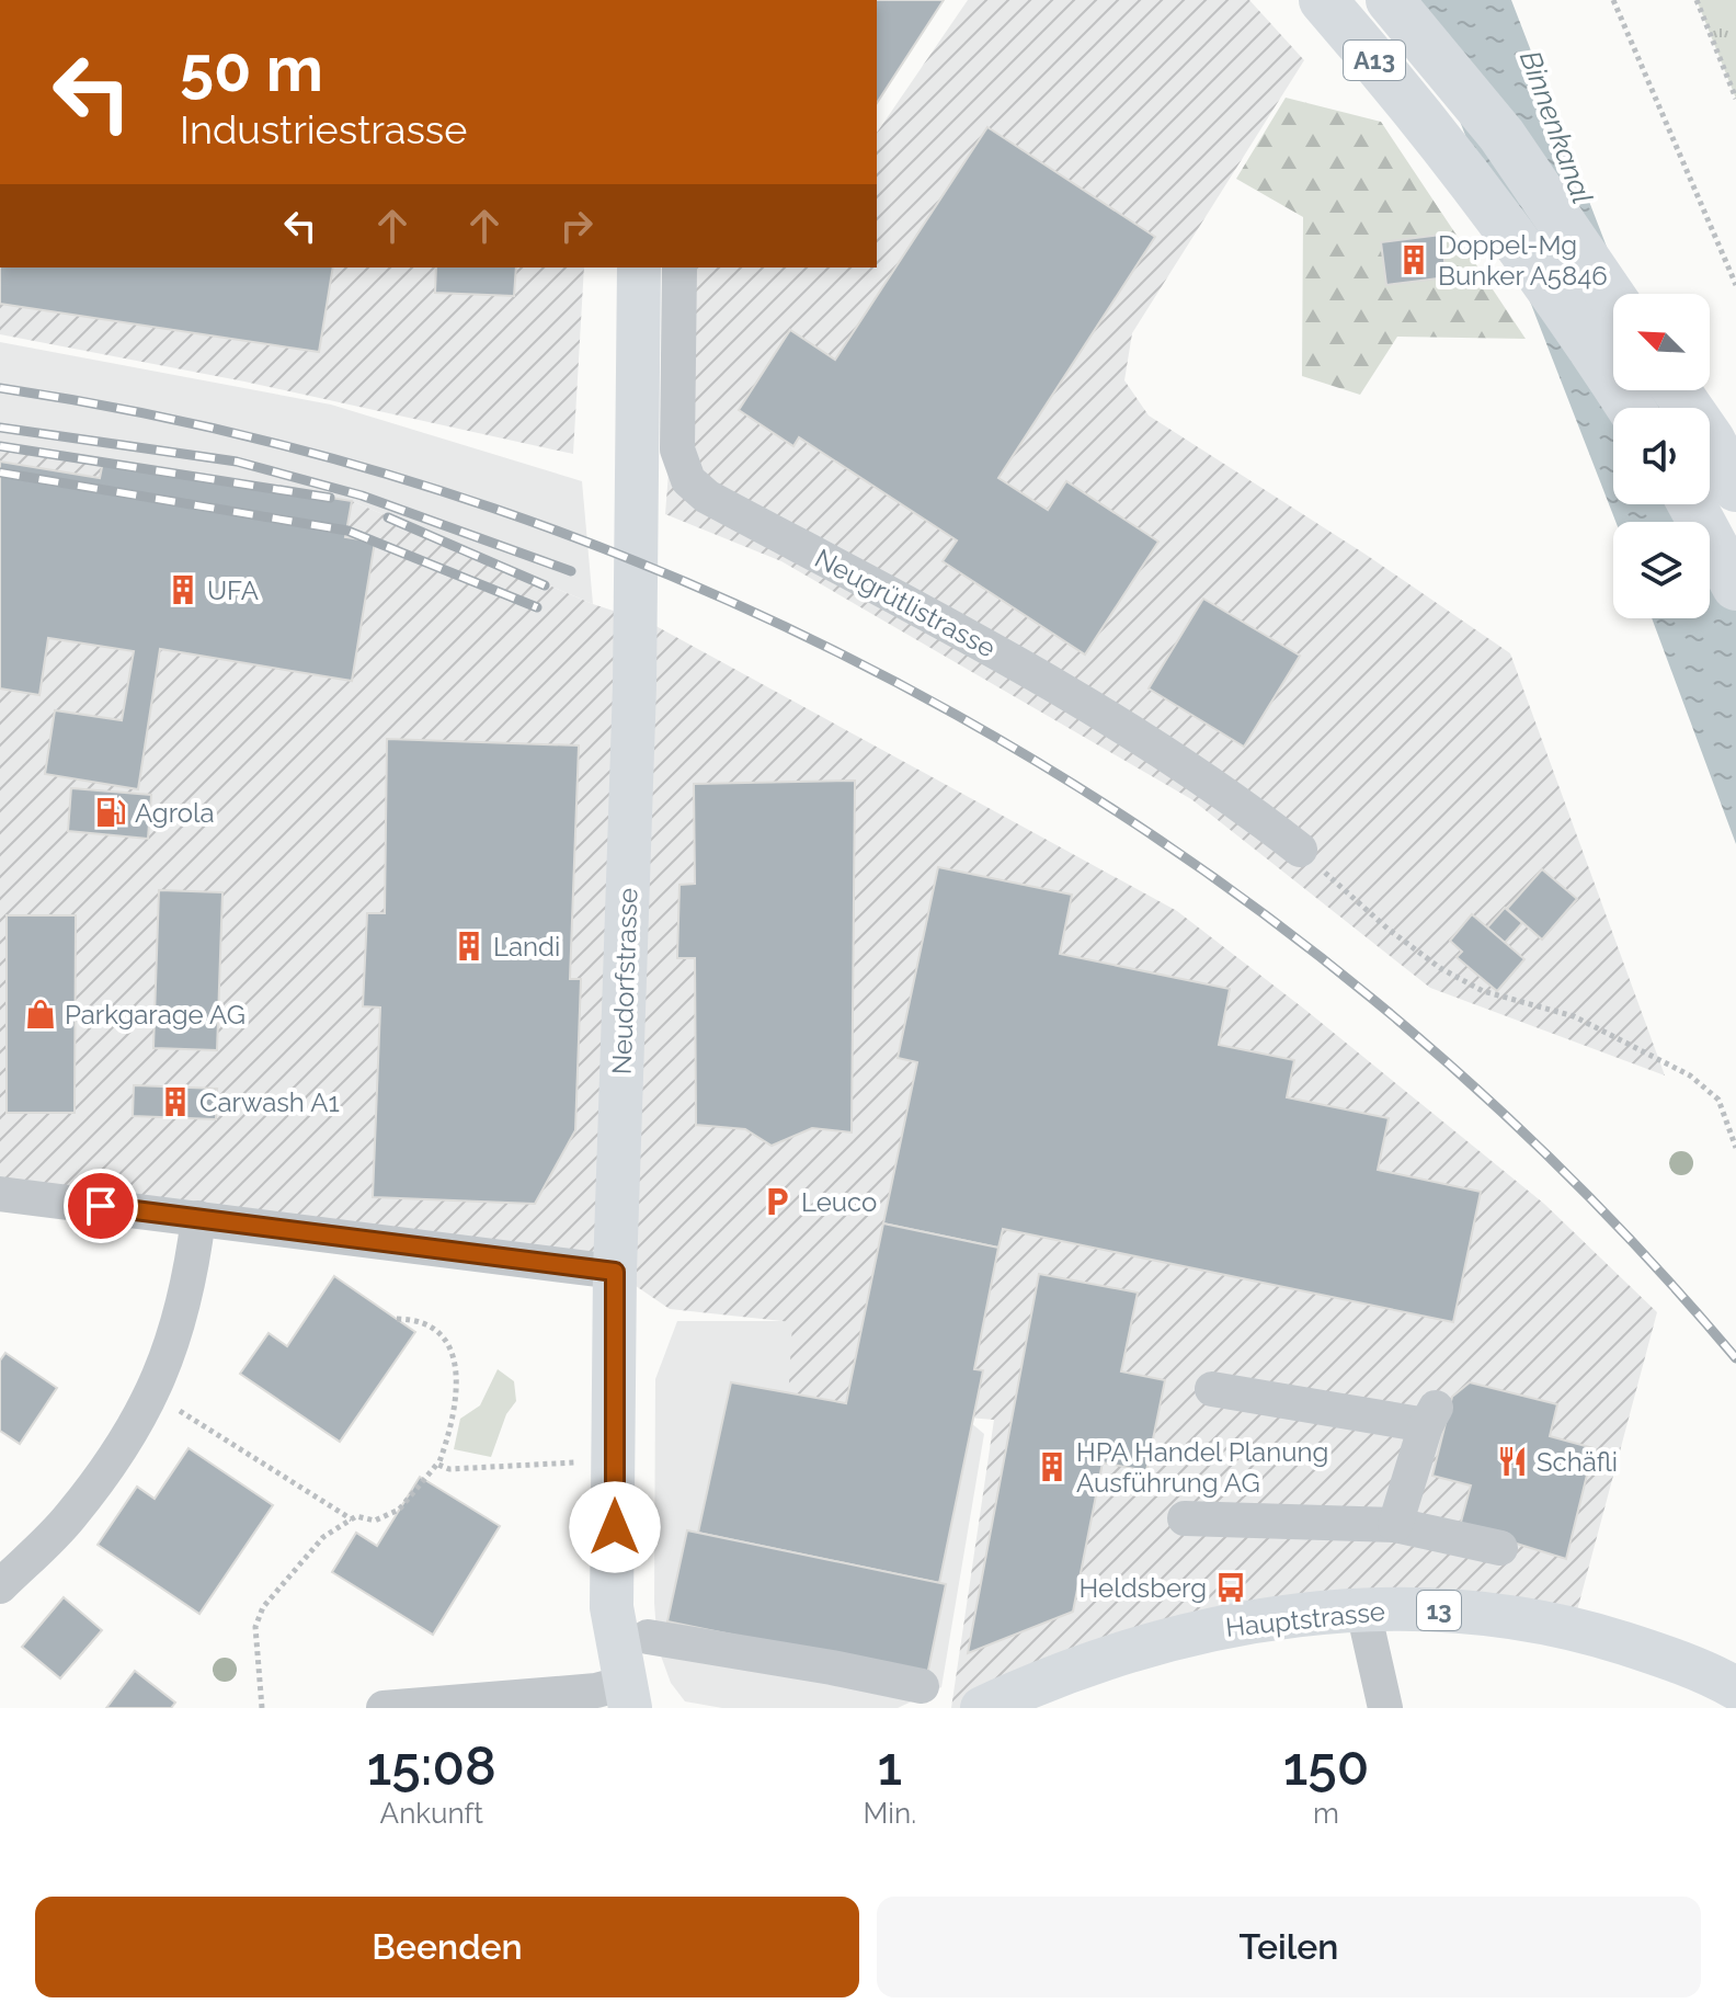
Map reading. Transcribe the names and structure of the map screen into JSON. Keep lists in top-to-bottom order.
{
  "streets": {
    "highway": ["A13"],
    "main road": ["Neudorfstrasse", "13", "Hauptstrasse"],
    "street": ["Neugrütlistrasse"]
  },
  "water": ["Binnenkanal"],
  "places": {
    "building": [
      "Doppel-Mg Bunker A5846",
      "UFA",
      "Landi",
      "Carwash A1",
      "HPA Handel Planung Ausführung AG"
    ],
    "fuel station": ["Agrola"],
    "shop": ["Parkgarage AG"],
    "parking": ["Leuco"],
    "restaurant": ["Schäfli"],
    "bus stop": ["Heldsberg"]
  },
  "north": "top left",
  "page": {
    "turn": ["50 m", "Industriestrasse"],
    "eta": [
      "15:08",
      "Ankunft",
      "1",
      "Min.",
      "150",
      "m"
    ],
    "buttons": ["Beenden", "Teilen"]
  }
}
